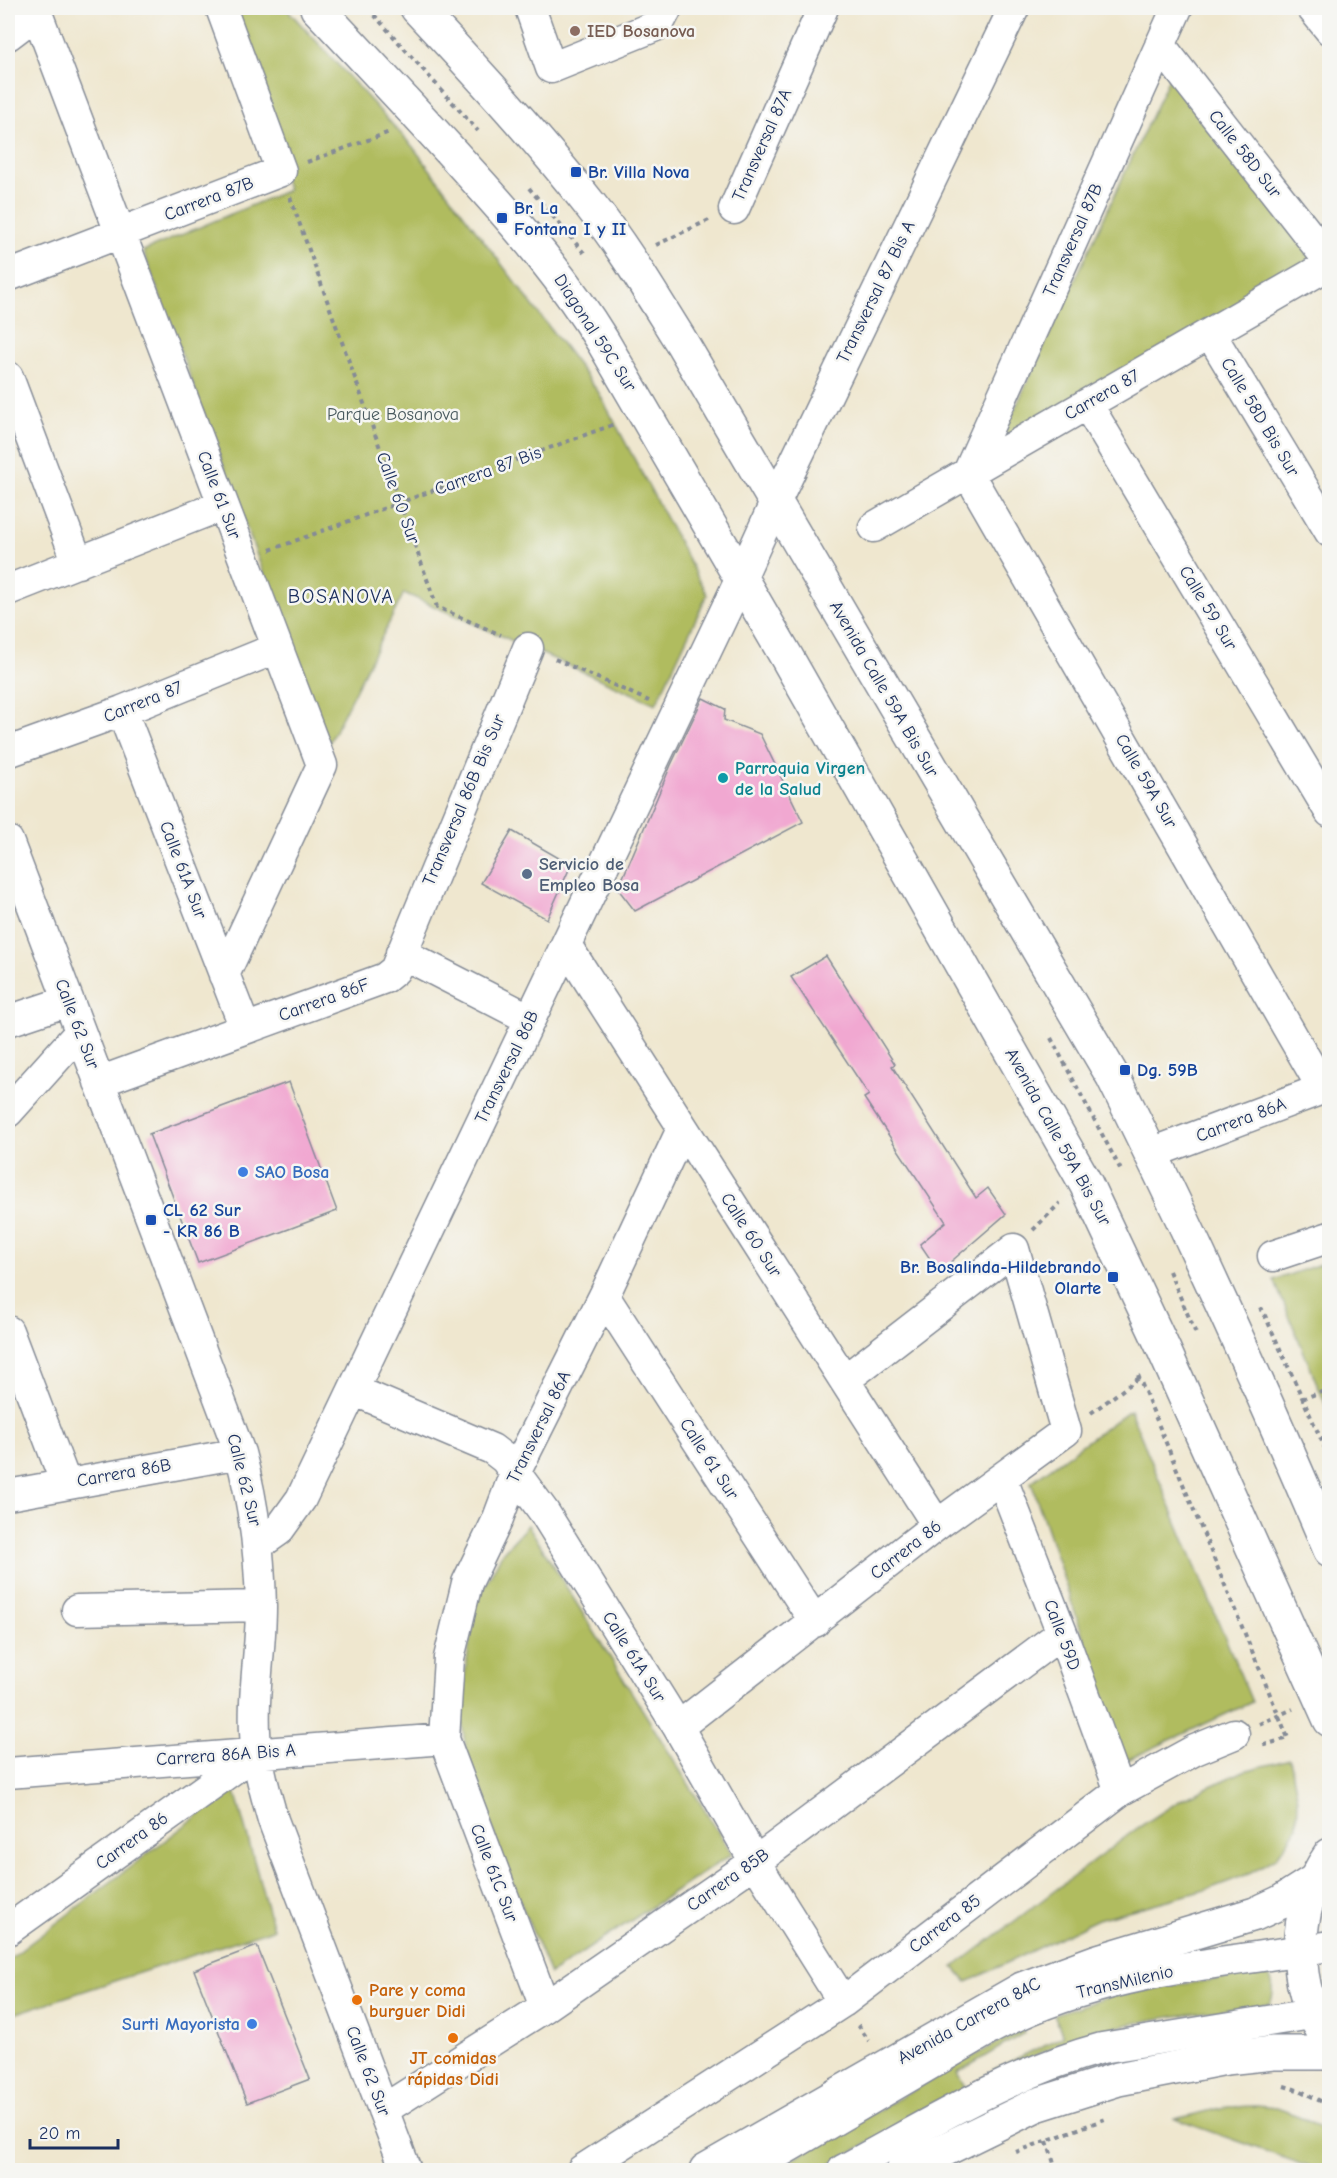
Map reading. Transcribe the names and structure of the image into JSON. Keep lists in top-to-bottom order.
{
  "streets": {
    "main road": ["Diagonal 59C Sur", "Avenida Calle 59A Bis Sur", "Avenida Carrera 84C"],
    "street": [
      "Transversal 87A",
      "Calle 58D Sur",
      "Carrera 87B",
      "Transversal 87B",
      "Transversal 87 Bis A",
      "Carrera 87",
      "Calle 58D Bis Sur",
      "Calle 61 Sur",
      "Calle 60 Sur",
      "Calle 59 Sur",
      "Calle 59A Sur",
      "Transversal 86B Bis Sur",
      "Calle 61A Sur",
      "Carrera 86F",
      "Calle 62 Sur",
      "Transversal 86B",
      "Carrera 86A",
      "Transversal 86A",
      "Carrera 86B",
      "Carrera 86",
      "Calle 59D",
      "Carrera 86A Bis A",
      "Calle 61C Sur",
      "Carrera 85B",
      "Carrera 85",
      "TransMilenio"
    ],
    "path": ["Carrera 87 Bis"]
  },
  "crossings": [
    ["Calle 58D Sur", "Transversal 87B"],
    ["Calle 58D Sur", "Carrera 87"],
    ["Carrera 87B", "Calle 61 Sur"],
    ["Carrera 87B", "Calle 60 Sur"],
    ["Transversal 87B", "Carrera 87"],
    ["Transversal 87B", "Calle 59A Sur"],
    ["Transversal 87 Bis A", "Diagonal 59C Sur"],
    ["Transversal 87 Bis A", "Avenida Calle 59A Bis Sur"],
    ["Transversal 87 Bis A", "Transversal 86B"],
    ["Diagonal 59C Sur", "Avenida Calle 59A Bis Sur"],
    ["Diagonal 59C Sur", "Transversal 86B"],
    ["Carrera 87", "Calle 58D Bis Sur"],
    ["Carrera 87", "Calle 61 Sur"],
    ["Carrera 87", "Calle 59 Sur"],
    ["Carrera 87", "Calle 59A Sur"],
    ["Carrera 87", "Calle 61A Sur"],
    ["Carrera 87 Bis", "Calle 61 Sur"],
    ["Carrera 87 Bis", "Calle 60 Sur"],
    ["Calle 61 Sur", "Calle 61A Sur"],
    ["Calle 61 Sur", "Transversal 86A"],
    ["Calle 61 Sur", "Carrera 86"],
    ["Calle 60 Sur", "Transversal 86B Bis Sur"],
    ["Calle 60 Sur", "Transversal 86B"],
    ["Calle 60 Sur", "Transversal 86A"],
    ["Calle 60 Sur", "Carrera 86"],
    ["Avenida Calle 59A Bis Sur", "Transversal 86B"],
    ["Avenida Calle 59A Bis Sur", "Carrera 86A"],
    ["Calle 59A Sur", "Carrera 86A"],
    ["Transversal 86B Bis Sur", "Carrera 86F"],
    ["Calle 61A Sur", "Carrera 86F"],
    ["Calle 61A Sur", "Transversal 86B"],
    ["Calle 61A Sur", "Transversal 86A"],
    ["Calle 61A Sur", "Carrera 86"],
    ["Calle 61A Sur", "Carrera 85B"],
    ["Calle 61A Sur", "Carrera 85"],
    ["Carrera 86F", "Calle 62 Sur"],
    ["Calle 62 Sur", "Transversal 86B"],
    ["Calle 62 Sur", "Carrera 86B"],
    ["Calle 62 Sur", "Carrera 86"],
    ["Calle 62 Sur", "Carrera 86A Bis A"],
    ["Calle 62 Sur", "Carrera 85B"],
    ["Transversal 86A", "Carrera 86A Bis A"],
    ["Transversal 86A", "Calle 61C Sur"],
    ["Carrera 86", "Calle 59D"],
    ["Carrera 86", "Carrera 86A Bis A"],
    ["Calle 59D", "Carrera 85B"],
    ["Calle 59D", "Carrera 85"],
    ["Carrera 86A Bis A", "Calle 61C Sur"],
    ["Calle 61C Sur", "Carrera 85B"]
  ],
  "districts": ["BOSANOVA"],
  "parks": ["Parque Bosanova"],
  "places": {
    "other": [
      "IED Bosanova",
      "Parroquia Virgen de la Salud",
      "Servicio de Empleo Bosa",
      "SAO Bosa",
      "Pare y coma burguer Didi",
      "Surti Mayorista",
      "JT comidas rápidas Didi"
    ],
    "transit": [
      "Br. Villa Nova",
      "Br. La Fontana I y II",
      "Dg. 59B",
      "CL 62 Sur - KR 86 B",
      "Br. Bosalinda-Hildebrando Olarte"
    ]
  },
  "scale_bar": "20 m"
}
